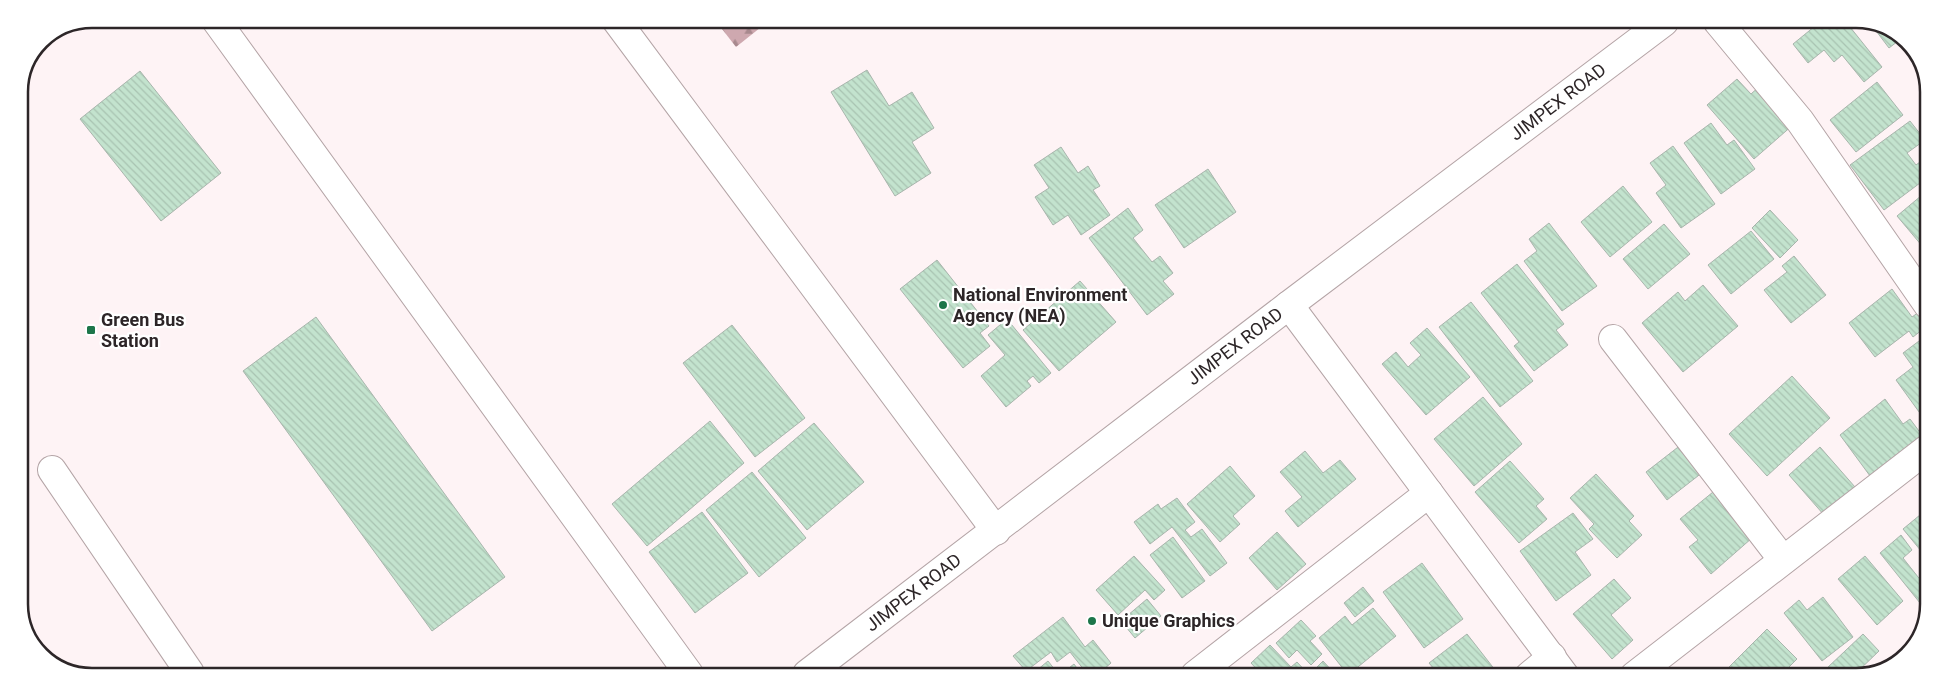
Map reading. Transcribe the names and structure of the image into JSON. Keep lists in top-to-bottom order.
{
  "streets": {
    "street": ["JIMPEX ROAD"]
  },
  "places": {
    "other": ["National Environment Agency (NEA)", "Unique Graphics"],
    "transit": ["Green Bus Station"]
  }
}
